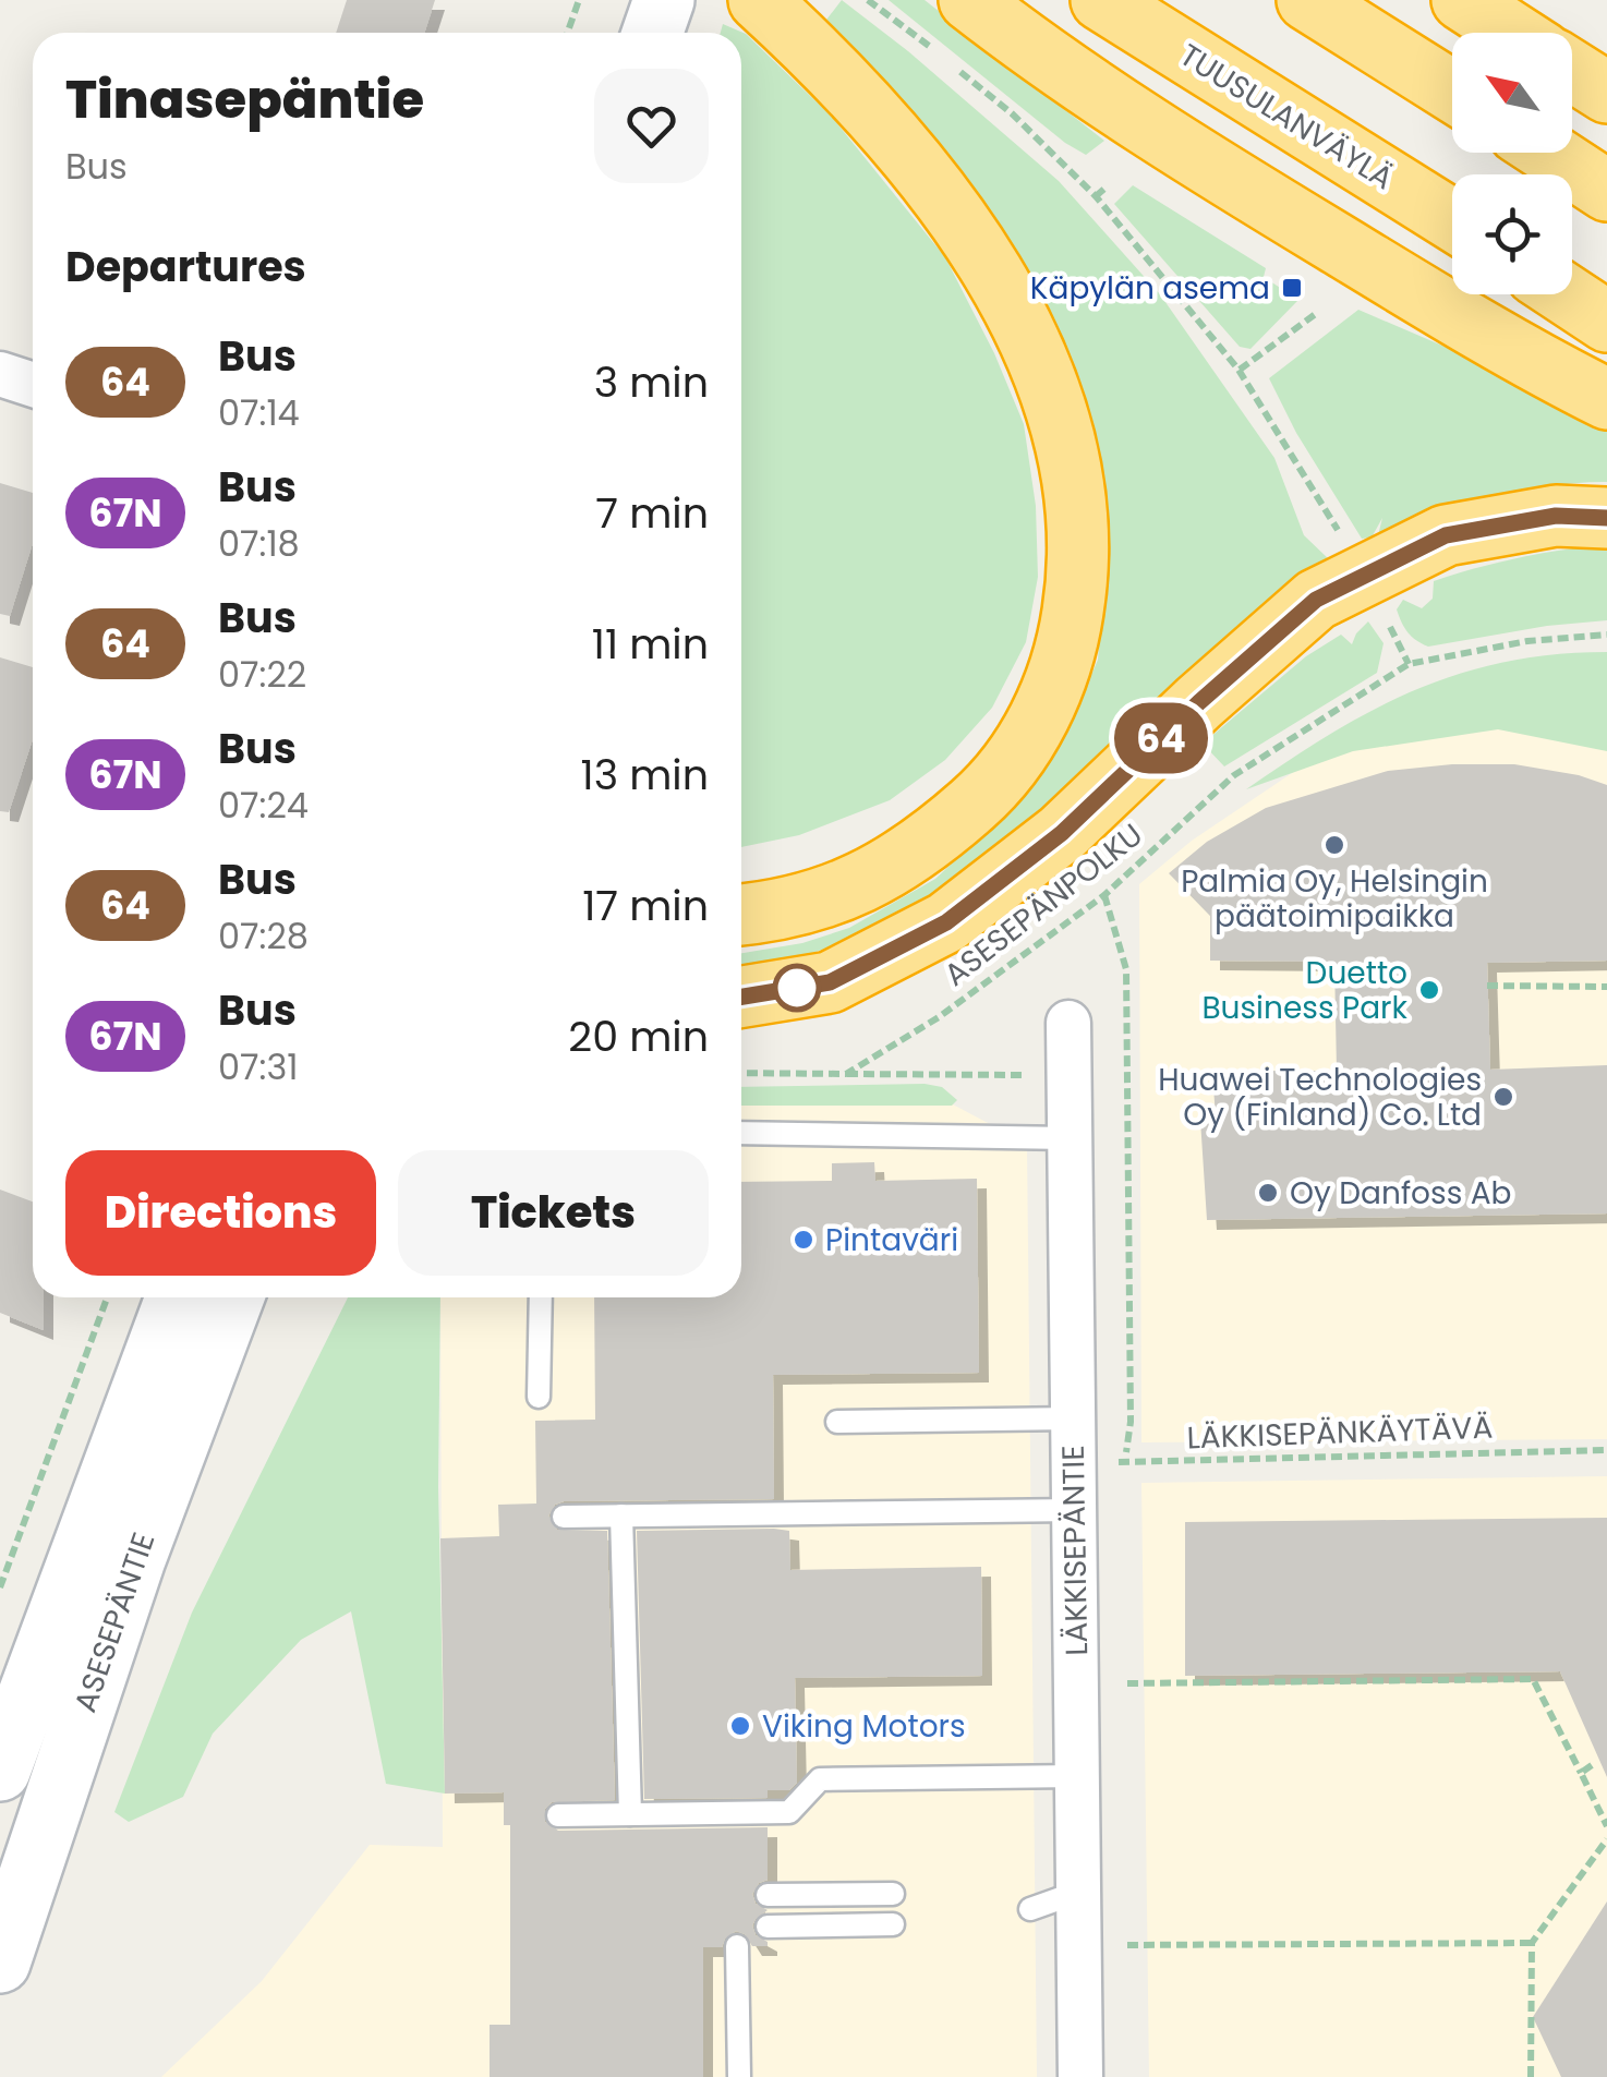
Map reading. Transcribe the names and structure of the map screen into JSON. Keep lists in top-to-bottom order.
{
  "streets": {
    "highway": ["TUUSULANVÄYLÄ"],
    "main road": ["ASESEPÄNTIE"],
    "street": ["LÄKKISEPÄNTIE"],
    "path": ["ASESEPÄNPOLKU", "LÄKKISEPÄNKÄYTÄVÄ"]
  },
  "crossings": [
    ["LÄKKISEPÄNKÄYTÄVÄ", "LÄKKISEPÄNTIE"]
  ],
  "places": {
    "transit": ["Käpylän asema"],
    "other": [
      "Palmia Oy, Helsingin päätoimipaikka",
      "Duetto Business Park",
      "Huawei Technologies Oy (Finland) Co. Ltd",
      "Oy Danfoss Ab",
      "Pintaväri",
      "Viking Motors"
    ]
  },
  "lines": ["bus line 64"],
  "north": "top left",
  "page": {
    "on_map": "64",
    "heading": [
      ["Tinasepäntie", "Bus"],
      "Departures"
    ],
    "list": [
      {
        "mark": "64",
        "name": "Bus",
        "note": "07:14",
        "value": "3 min"
      },
      {
        "mark": "67N",
        "name": "Bus",
        "note": "07:18",
        "value": "7 min"
      },
      {
        "mark": "64",
        "name": "Bus",
        "note": "07:22",
        "value": "11 min"
      },
      {
        "mark": "67N",
        "name": "Bus",
        "note": "07:24",
        "value": "13 min"
      },
      {
        "mark": "64",
        "name": "Bus",
        "note": "07:28",
        "value": "17 min"
      },
      {
        "mark": "67N",
        "name": "Bus",
        "note": "07:31",
        "value": "20 min"
      }
    ],
    "buttons": ["Directions", "Tickets"]
  }
}
